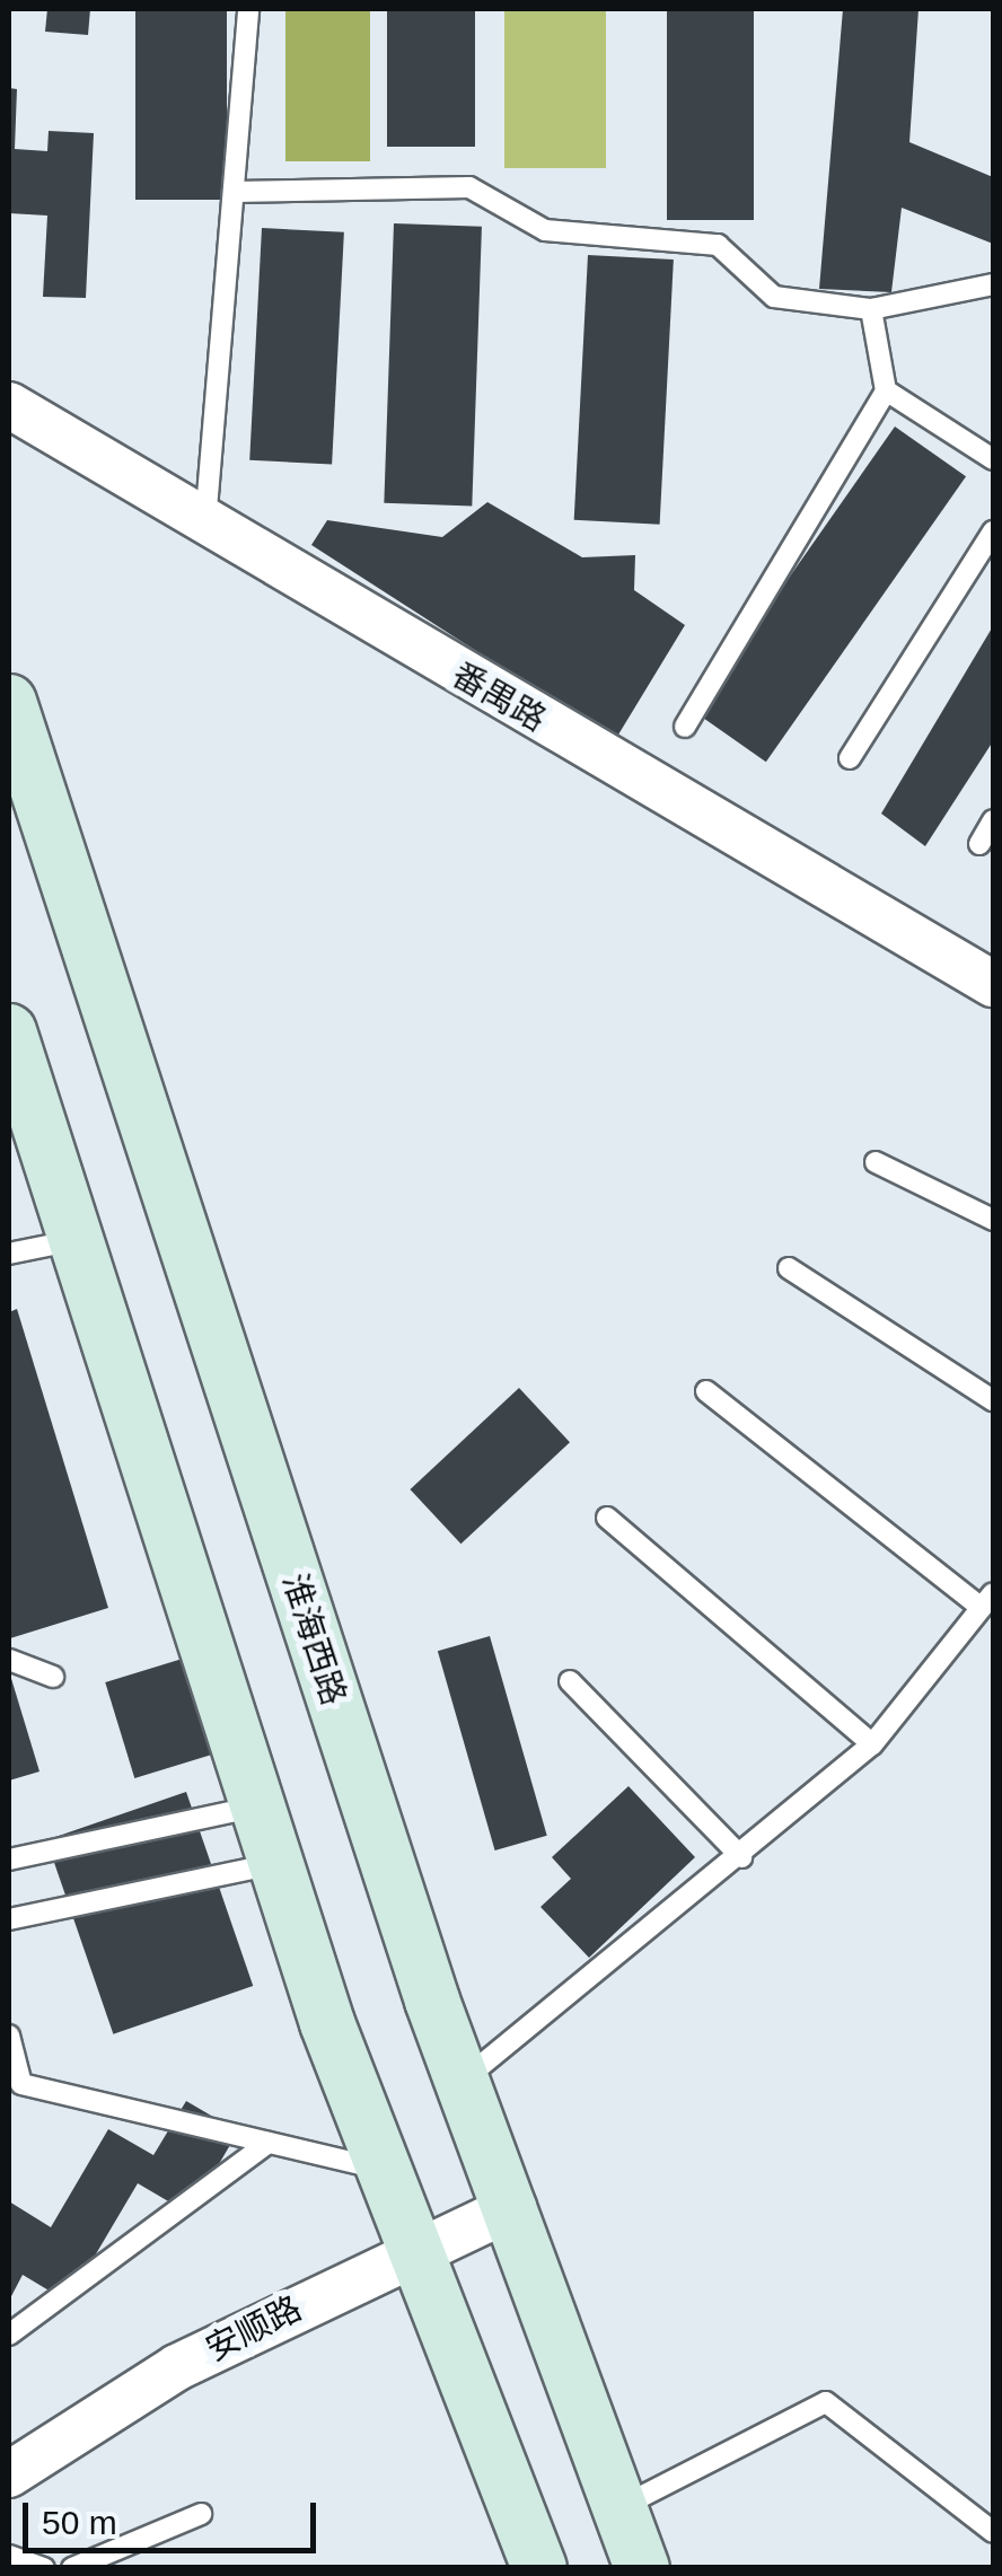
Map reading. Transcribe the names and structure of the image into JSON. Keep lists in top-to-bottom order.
{
  "streets": {
    "main road": ["淮海西路"],
    "street": ["番禺路", "安顺路"]
  },
  "crossings": [
    ["淮海西路", "安顺路"]
  ],
  "scale_bar": "50 m"
}
